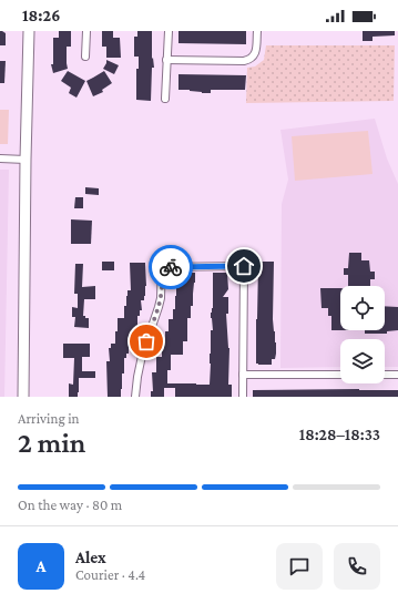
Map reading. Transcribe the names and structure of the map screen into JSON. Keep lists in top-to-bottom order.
{
  "page": {
    "status": "18:26",
    "heading": ["2 min", "Arriving in", "18:28–18:33"],
    "panel": ["Alex", "Courier · 4.4"],
    "bar": "On the way · 80 m",
    "round": "A"
  }
}
